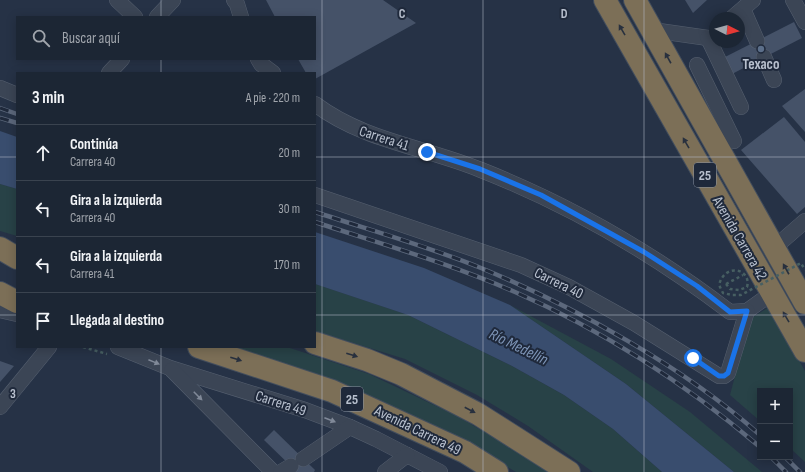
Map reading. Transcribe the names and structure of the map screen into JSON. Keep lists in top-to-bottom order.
{
  "streets": {
    "highway": ["25", "Avenida Carrera 42", "Avenida Carrera 49"],
    "street": ["Carrera 41", "Carrera 40", "Carrera 49"]
  },
  "crossings": [
    ["Carrera 41", "Carrera 40"]
  ],
  "one_way": ["Carrera 49"],
  "water": ["Río Medellín"],
  "places": ["Texaco"],
  "north": "right",
  "page": {
    "search": "Buscar aquí",
    "heading": ["3 min", "A pie · 220 m"],
    "list": [
      ["Continúa", "Carrera 40", "20 m"],
      ["Gira a la izquierda", "Carrera 40", "30 m"],
      ["Gira a la izquierda", "Carrera 41", "170 m"],
      "Llegada al destino"
    ],
    "map_buttons": ["+", "−"]
  },
  "grid": {
    "columns": ["C", "D"],
    "rows": ["3"]
  }
}
